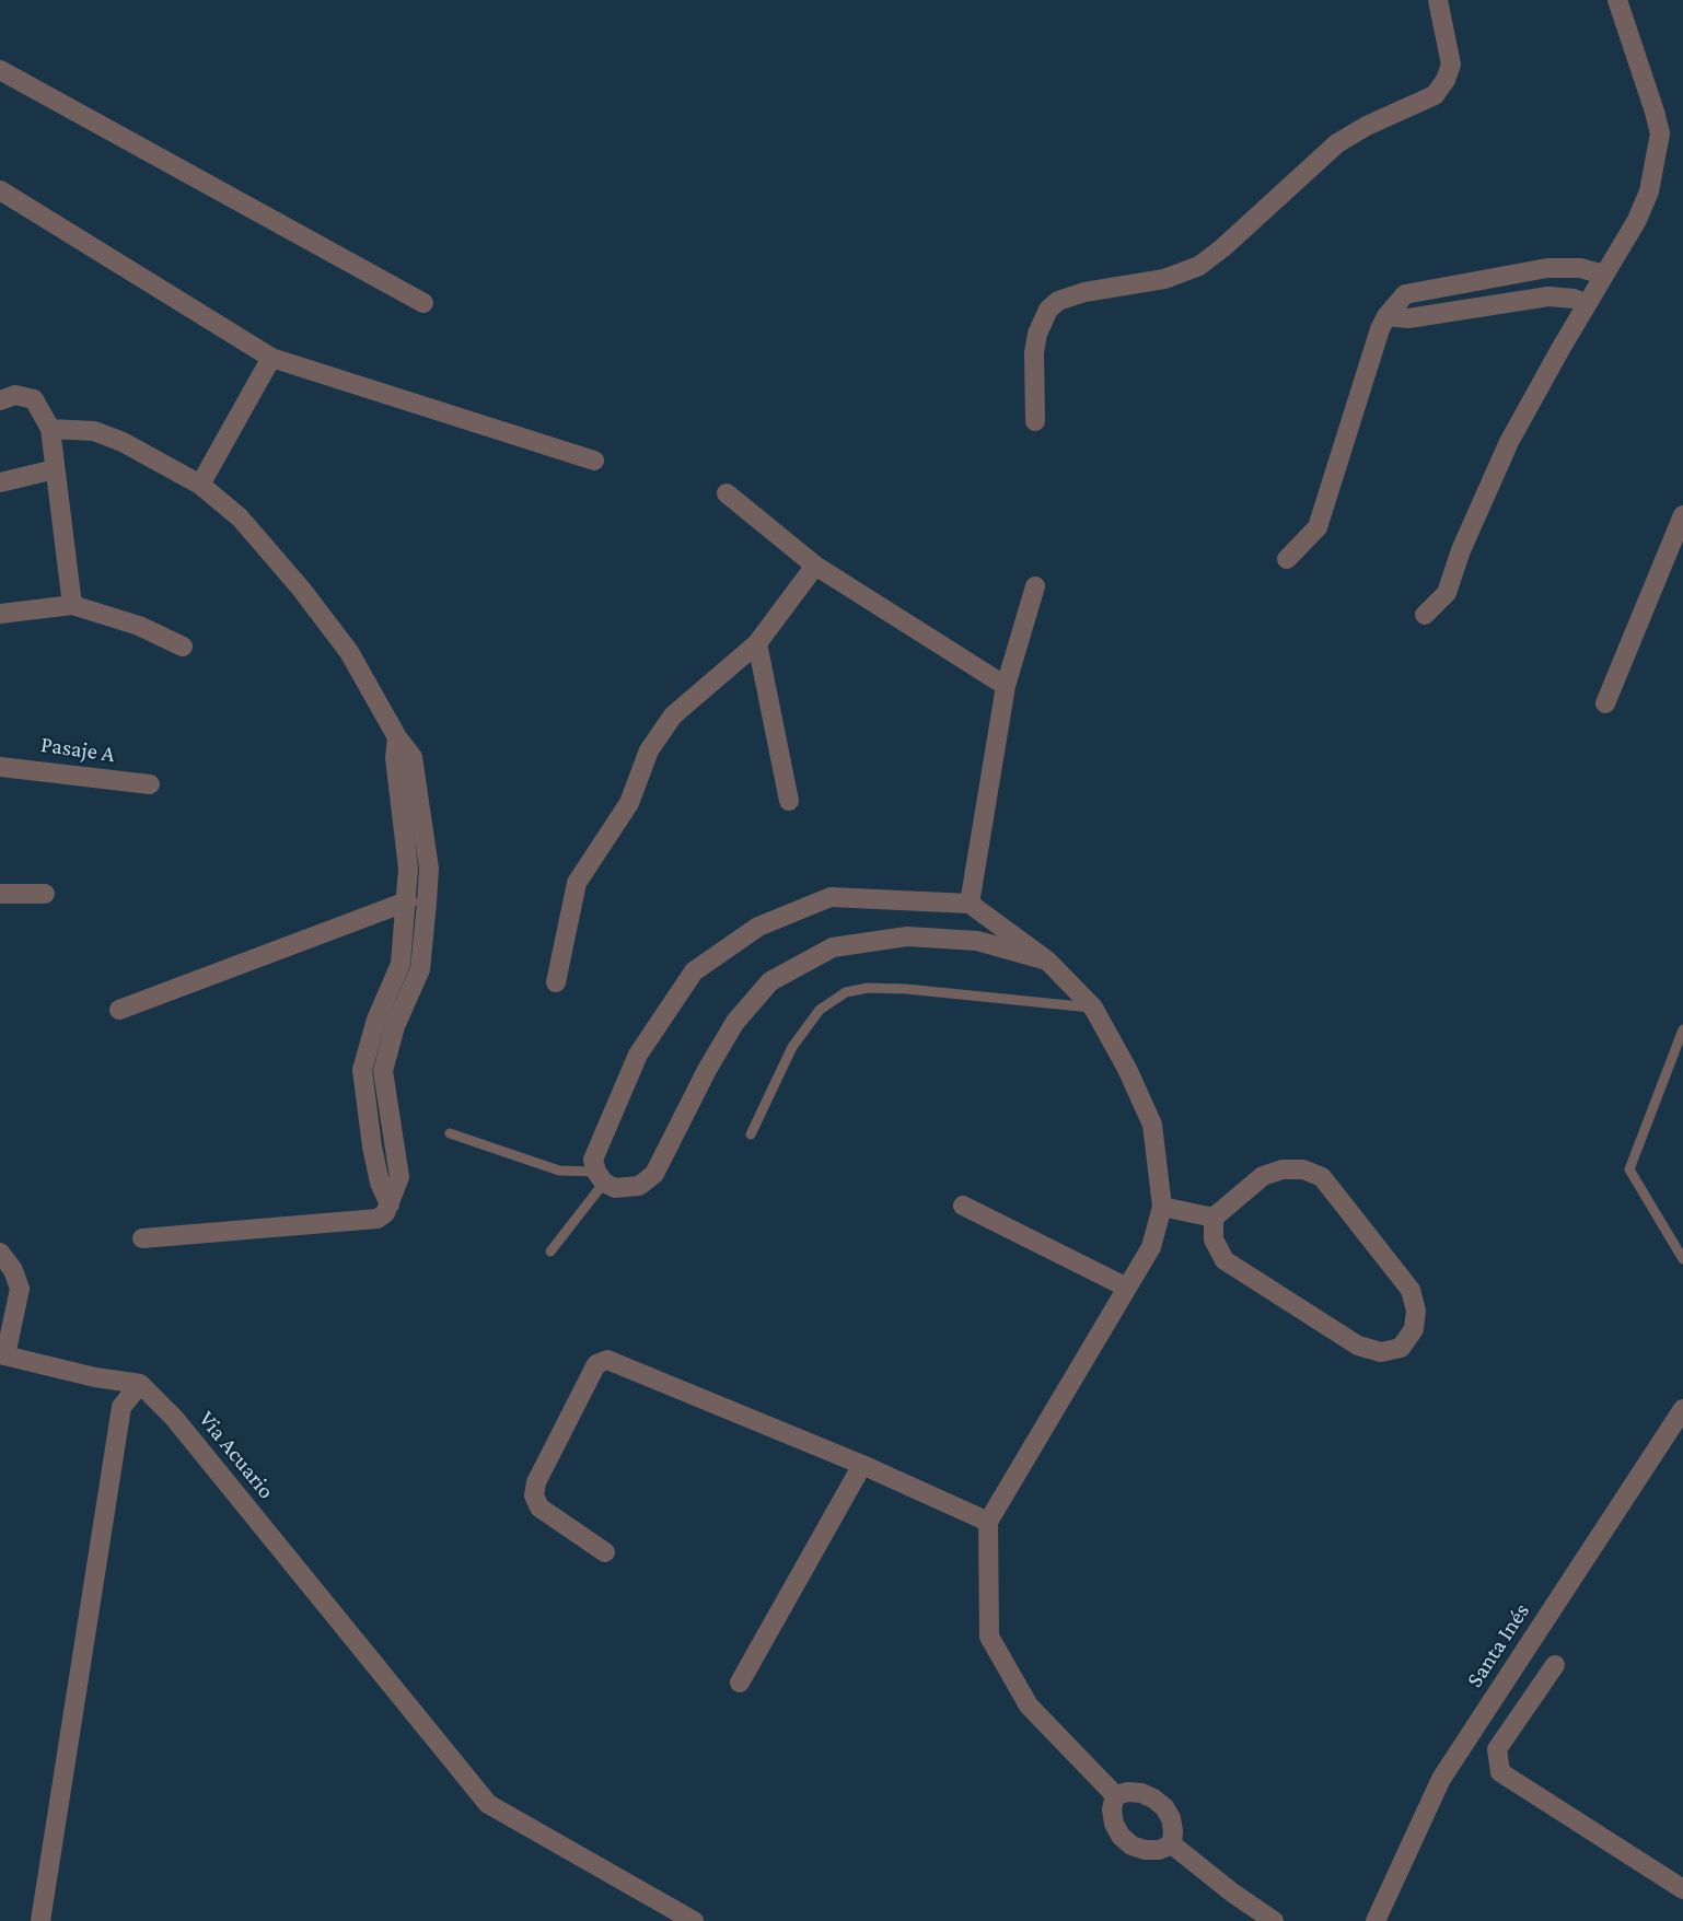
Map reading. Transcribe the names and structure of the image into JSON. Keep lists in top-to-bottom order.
{
  "streets": {
    "street": ["Pasaje A", "Via Acuario", "Santa Inés"]
  }
}
